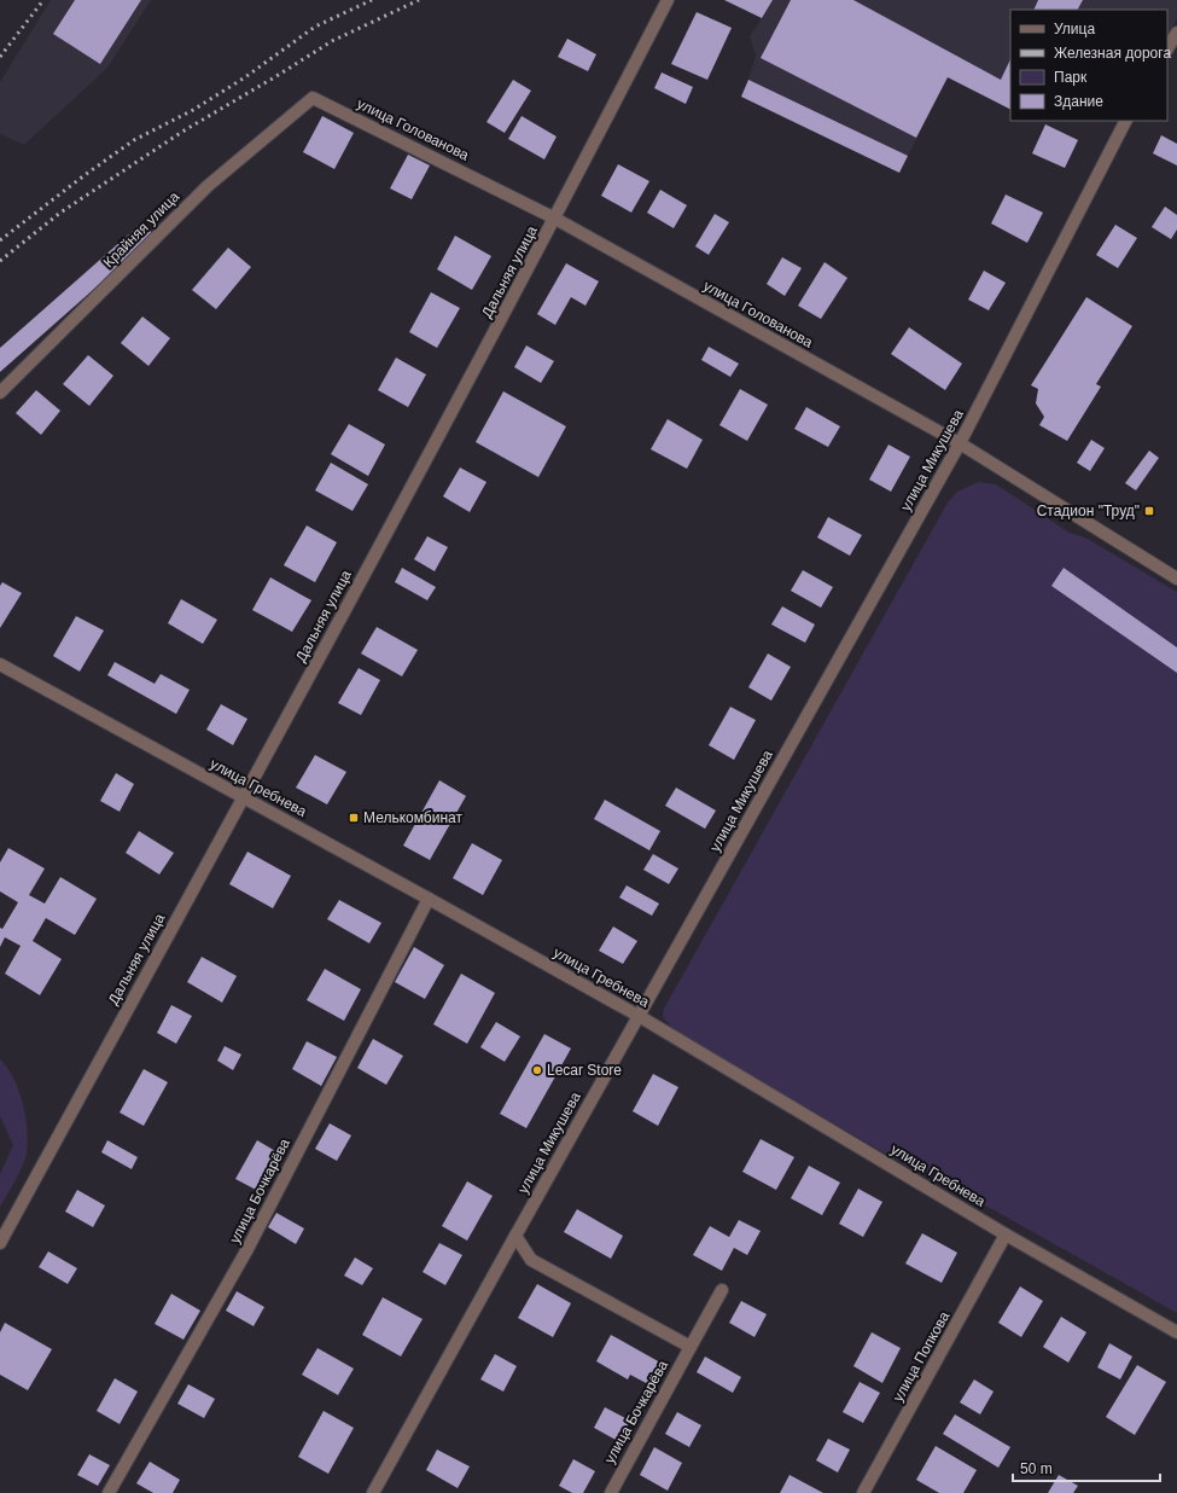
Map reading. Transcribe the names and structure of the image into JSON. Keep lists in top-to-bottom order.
{
  "streets": {
    "street": [
      "улица Голованова",
      "Крайняя улица",
      "Дальняя улица",
      "улица Микушева",
      "улица Гребнева",
      "улица Бочкарёва",
      "улица Попкова"
    ]
  },
  "crossings": [
    ["улица Голованова", "Крайняя улица"],
    ["улица Голованова", "Дальняя улица"],
    ["улица Голованова", "улица Микушева"],
    ["Дальняя улица", "улица Гребнева"],
    ["улица Микушева", "улица Гребнева"],
    ["улица Гребнева", "улица Бочкарёва"],
    ["улица Гребнева", "улица Попкова"]
  ],
  "places": {
    "transit": ["Стадион \"Труд\"", "Мелькомбинат"],
    "other": ["Lecar Store"]
  },
  "legend": [
    "Улица",
    "Железная дорога",
    "Парк",
    "Здание"
  ],
  "scale_bar": "50 m"
}
